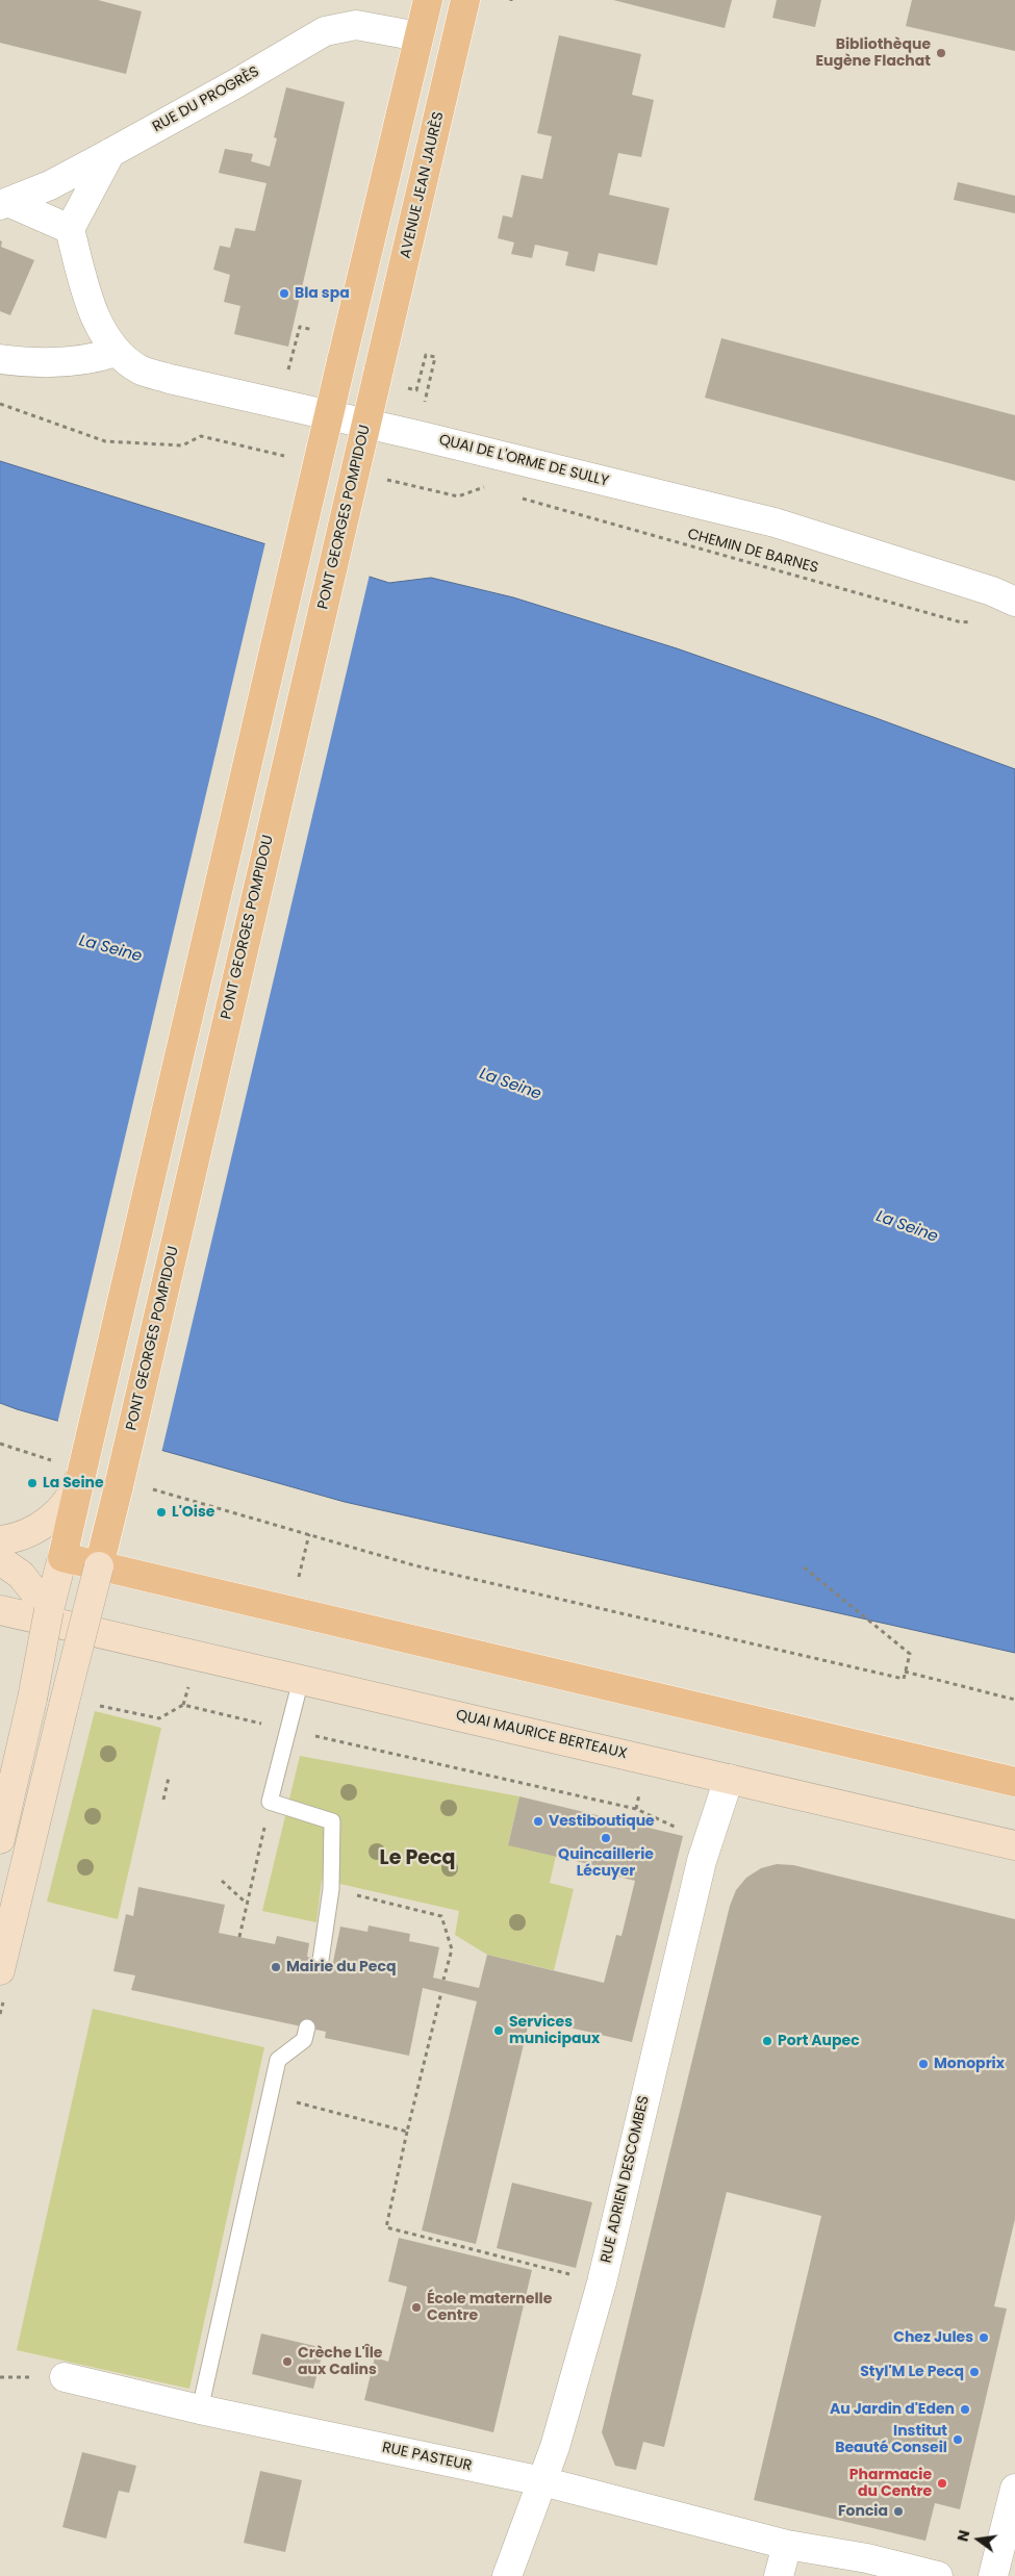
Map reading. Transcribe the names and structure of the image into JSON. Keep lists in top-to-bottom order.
{
  "streets": {
    "main road": ["AVENUE JEAN JAURÈS", "PONT GEORGES POMPIDOU", "QUAI MAURICE BERTEAUX"],
    "street": [
      "RUE DU PROGRÈS",
      "QUAI DE L'ORME DE SULLY",
      "RUE ADRIEN DESCOMBES",
      "RUE PASTEUR"
    ],
    "path": ["CHEMIN DE BARNES"]
  },
  "crossings": [
    ["AVENUE JEAN JAURÈS", "PONT GEORGES POMPIDOU"],
    ["QUAI MAURICE BERTEAUX", "RUE ADRIEN DESCOMBES"],
    ["RUE ADRIEN DESCOMBES", "RUE PASTEUR"]
  ],
  "districts": ["Le Pecq"],
  "water": ["La Seine"],
  "places": [
    "Bibliothèque Eugène Flachat",
    "Bla spa",
    "La Seine",
    "L'Oise",
    "Vestiboutique",
    "Quincaillerie Lécuyer",
    "Mairie du Pecq",
    "Services municipaux",
    "Port Aupec",
    "Monoprix",
    "École maternelle Centre",
    "Chez Jules",
    "Crèche L'Île aux Calins",
    "Styl'M Le Pecq",
    "Au Jardin d'Eden",
    "Institut Beauté Conseil",
    "Pharmacie du Centre",
    "Foncia"
  ],
  "north": "left"
}
